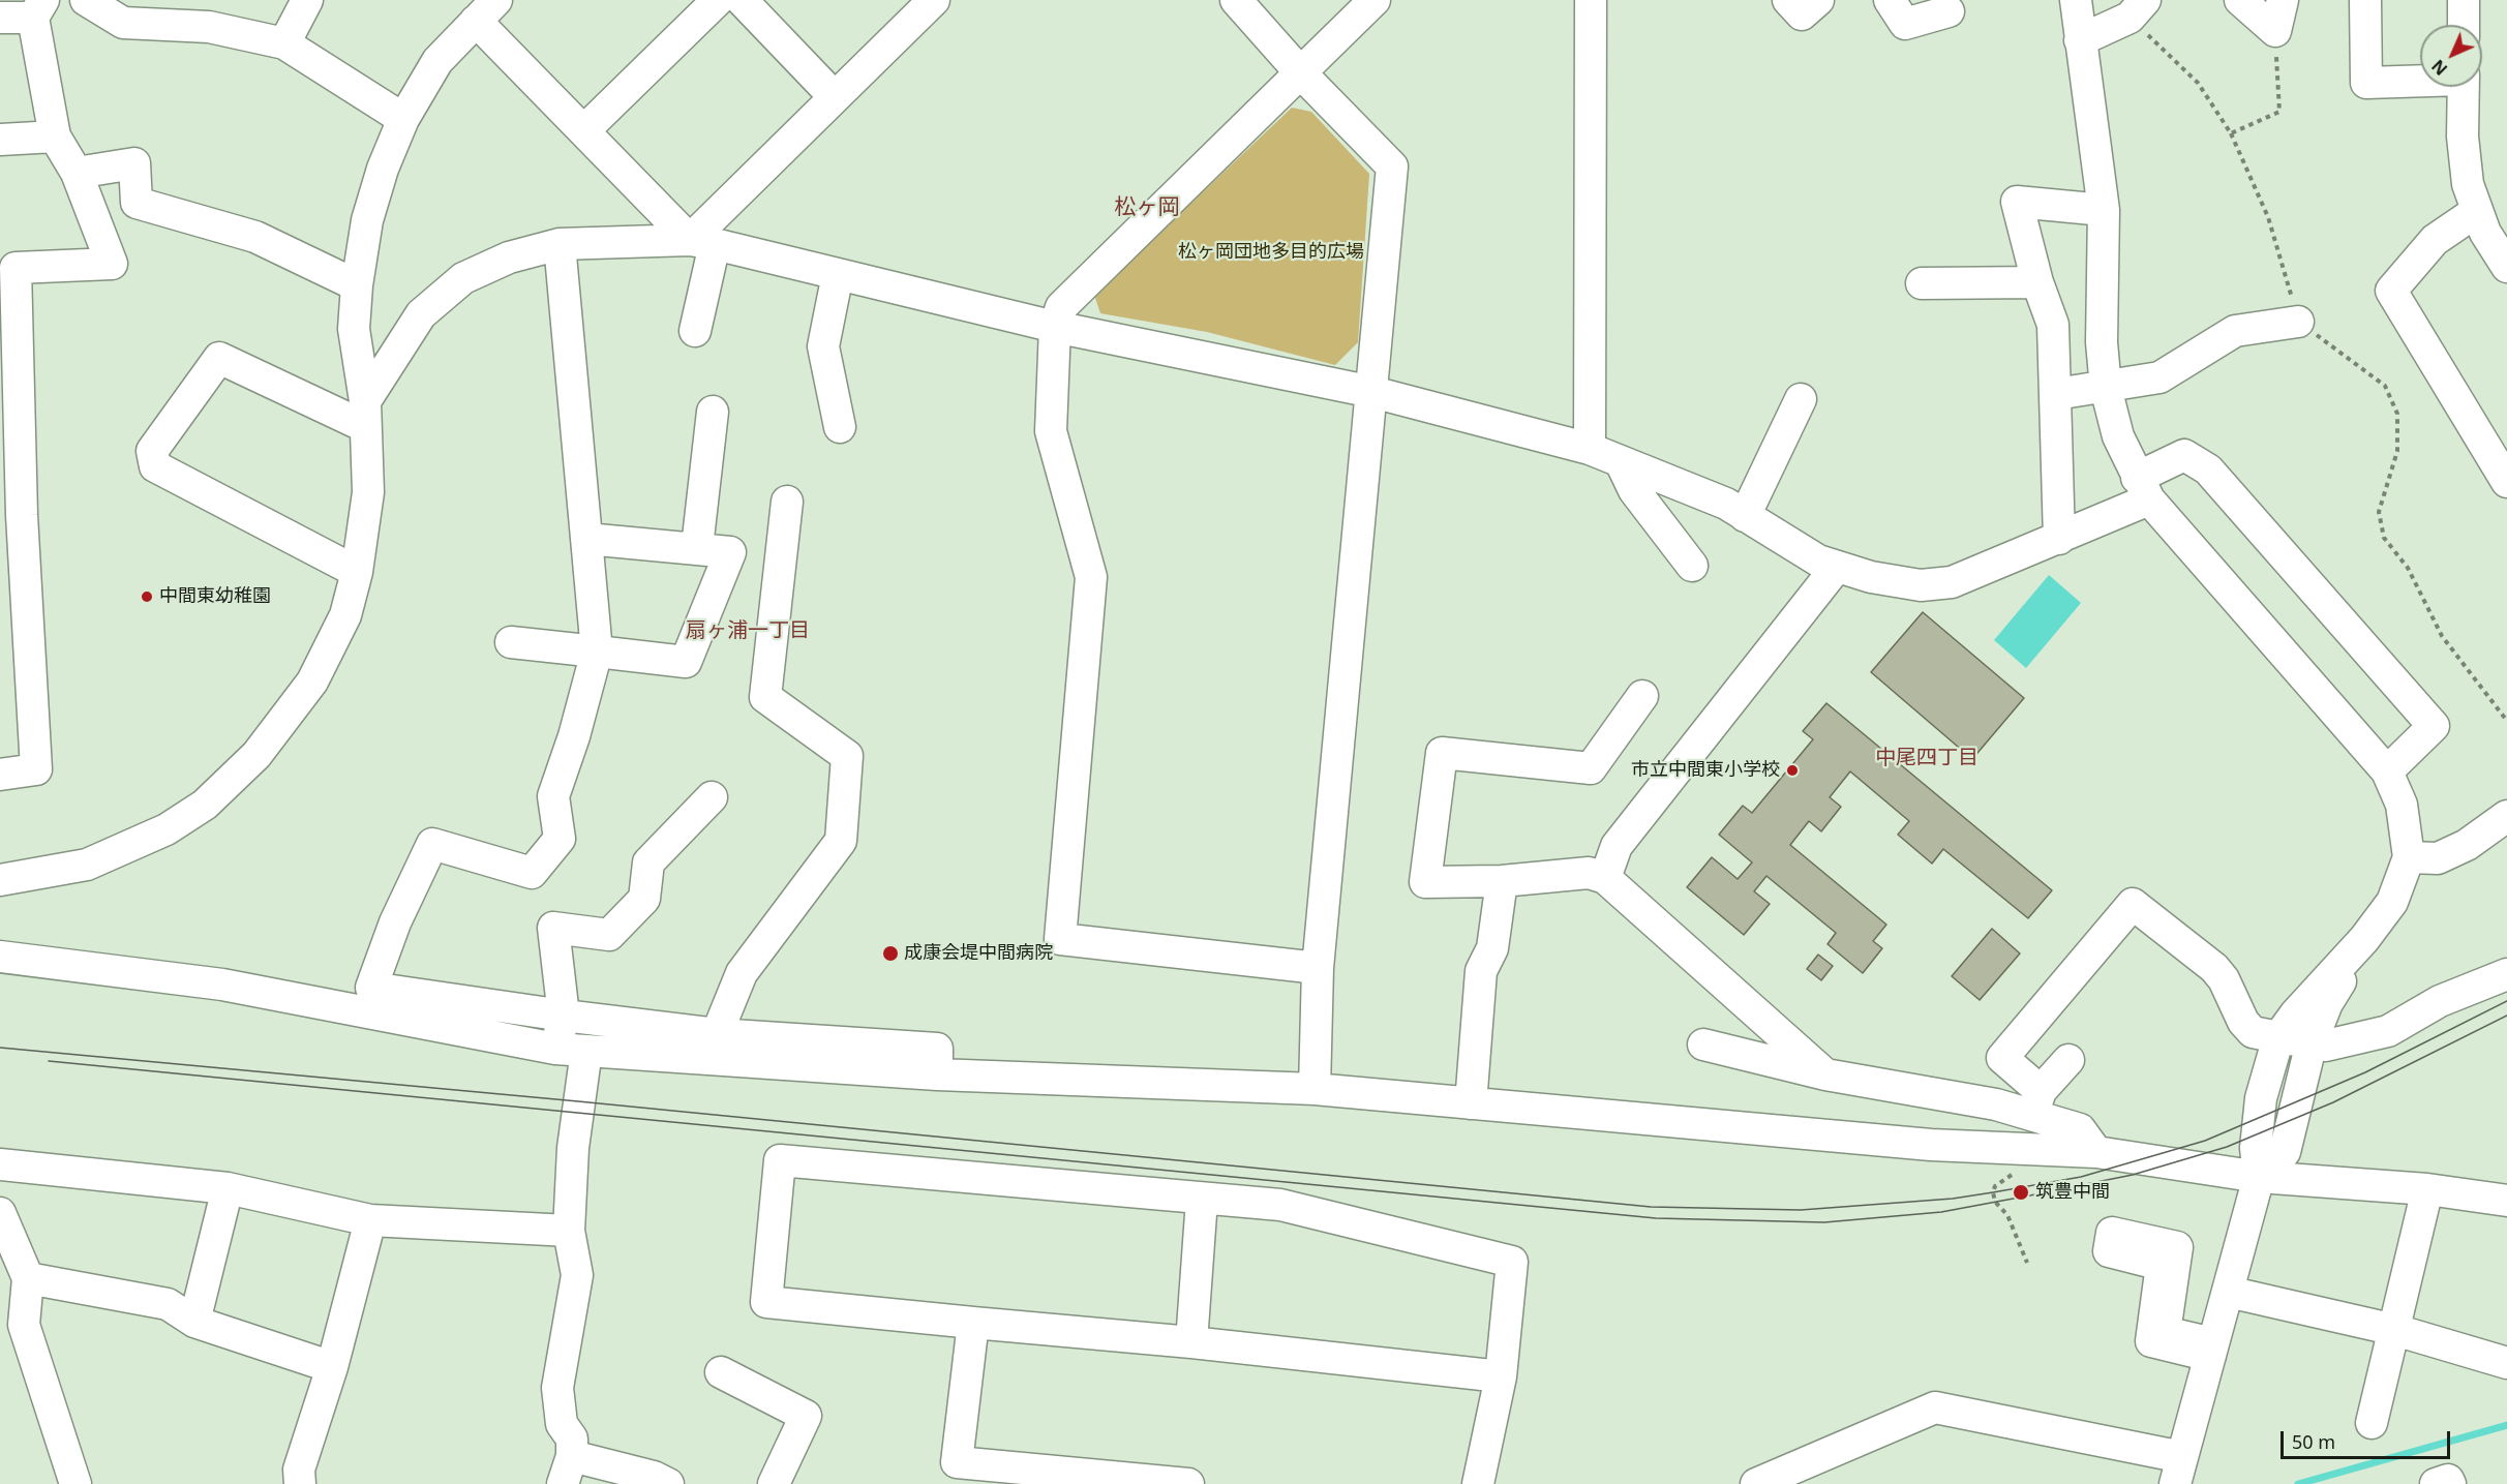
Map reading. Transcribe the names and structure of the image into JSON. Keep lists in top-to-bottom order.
{
  "districts": ["松ヶ岡", "扇ヶ浦一丁目", "中尾四丁目"],
  "parks": ["松ヶ岡団地多目的広場"],
  "places": [
    "中間東幼稚園",
    "市立中間東小学校",
    "成康会堤中間病院",
    "筑豊中間"
  ],
  "scale_bar": "50 m",
  "north": "bottom left"
}
